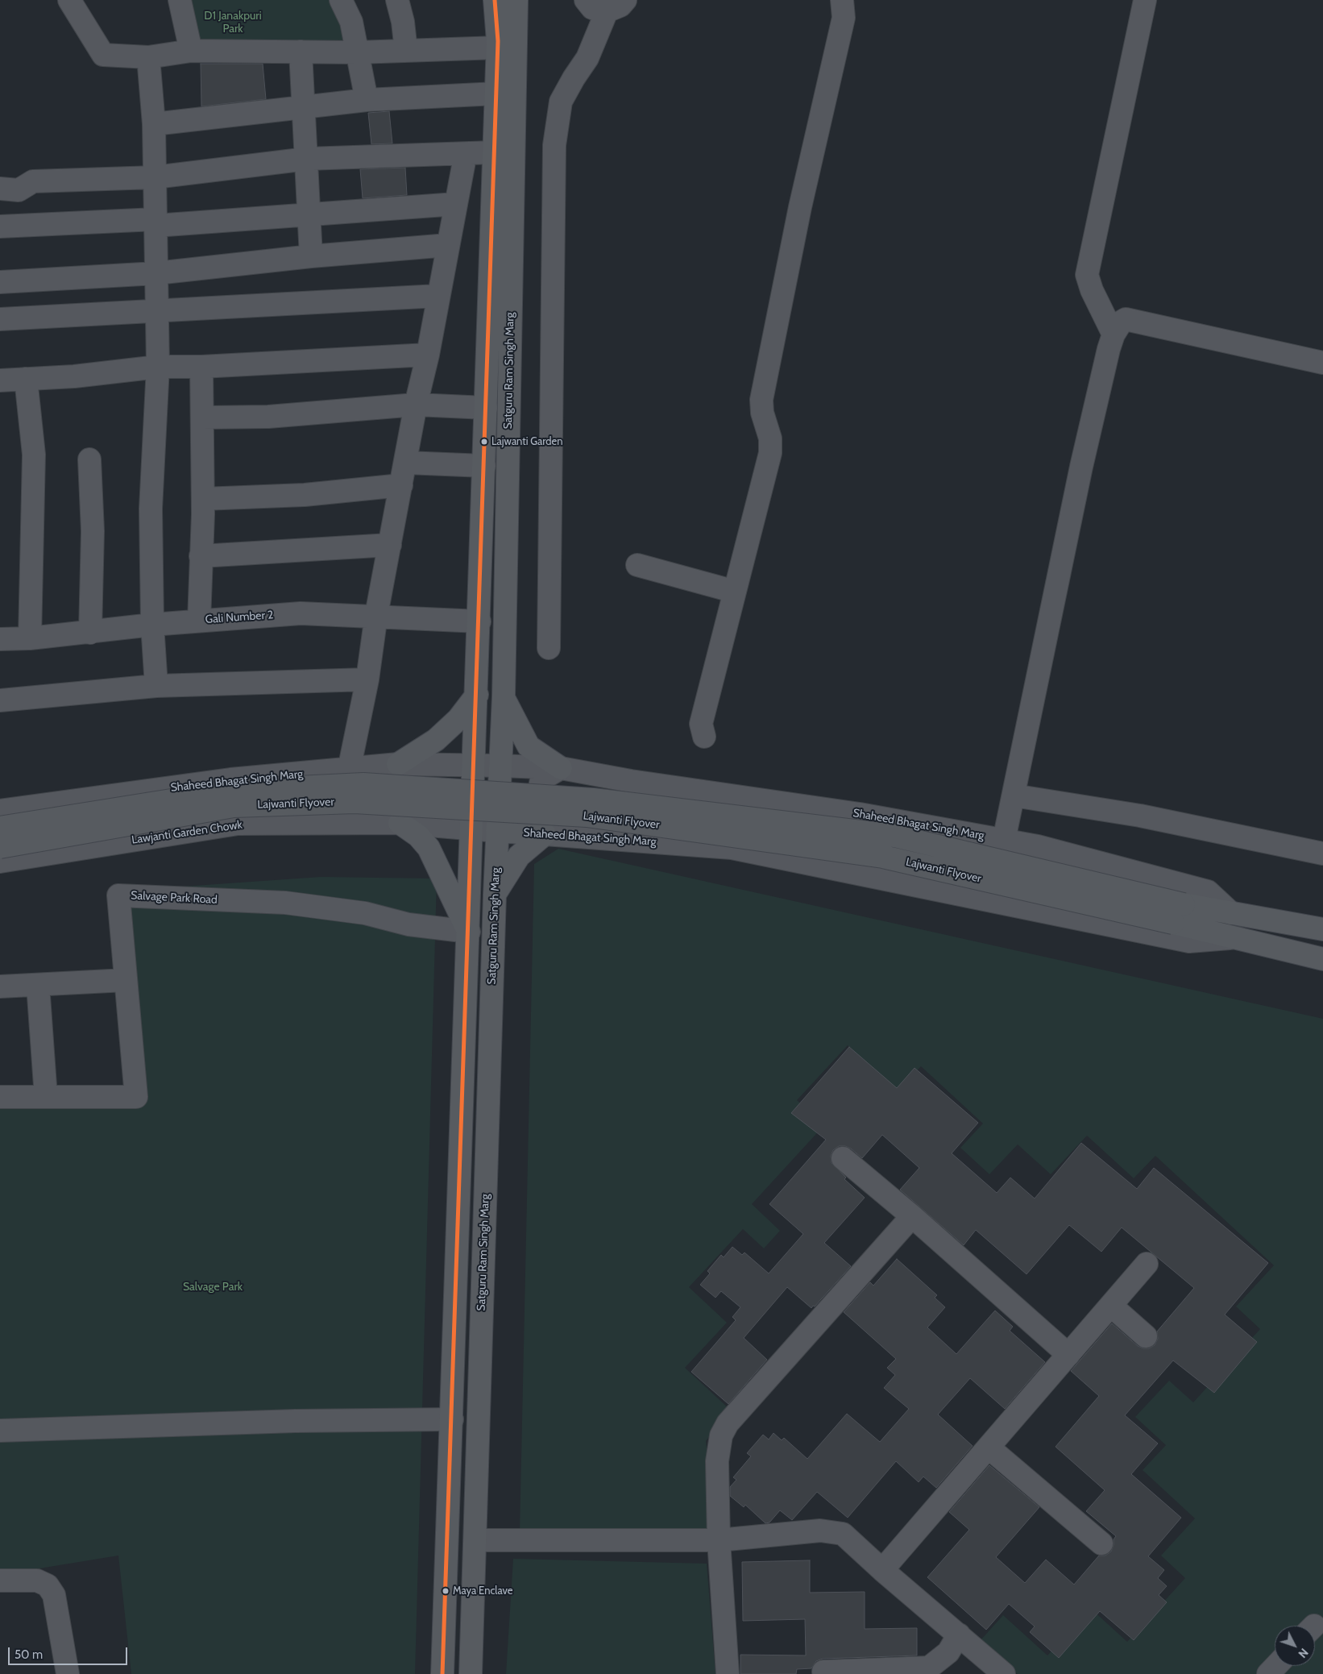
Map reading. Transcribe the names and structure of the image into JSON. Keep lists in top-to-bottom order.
{
  "streets": {
    "main road": ["Satguru Ram Singh Marg", "Shaheed Bhagat Singh Marg", "Lajwanti Flyover"],
    "street": ["Gali Number 2", "Lawjanti Garden Chowk", "Salvage Park Road"]
  },
  "crossings": [
    ["Satguru Ram Singh Marg", "Gali Number 2"],
    ["Satguru Ram Singh Marg", "Shaheed Bhagat Singh Marg"],
    ["Satguru Ram Singh Marg", "Lawjanti Garden Chowk"],
    ["Shaheed Bhagat Singh Marg", "Lajwanti Flyover"],
    ["Shaheed Bhagat Singh Marg", "Lawjanti Garden Chowk"]
  ],
  "parks": ["D1 Janakpuri Park", "Salvage Park"],
  "places": ["Lajwanti Garden", "Maya Enclave"],
  "scale_bar": "50 m",
  "north": "bottom right"
}
